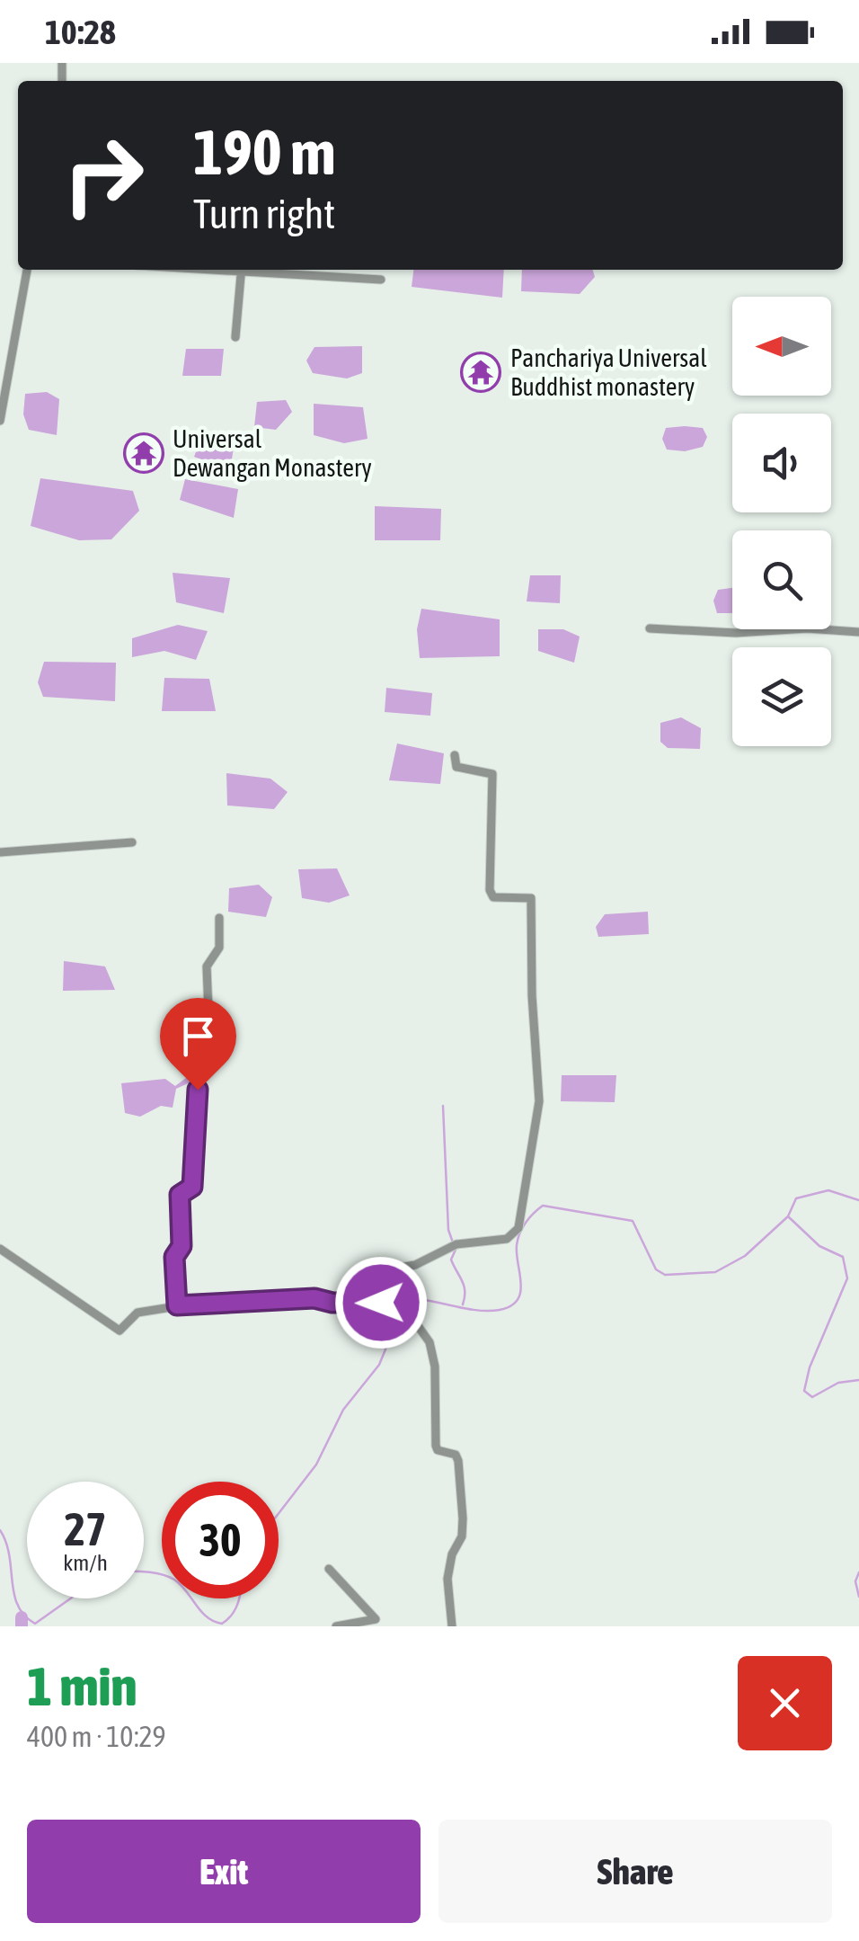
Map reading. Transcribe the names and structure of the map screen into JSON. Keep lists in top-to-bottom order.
{
  "places": {
    "temple": ["Panchariya Universal Buddhist monastery", "Universal Dewangan Monastery"]
  },
  "north": "left",
  "page": {
    "status": "10:28",
    "turn": ["190 m", "Turn right"],
    "speed": "27 km/h",
    "limit": "30",
    "heading": ["1 min", "400 m · 10:29"],
    "buttons": ["Exit", "Share"]
  }
}
